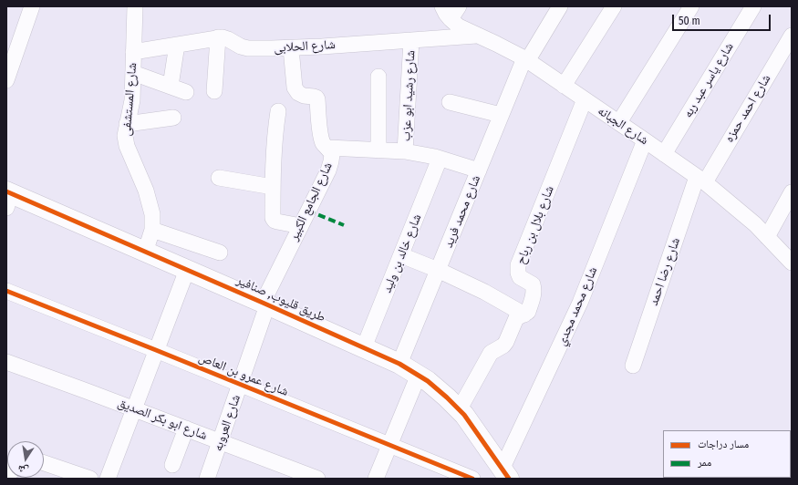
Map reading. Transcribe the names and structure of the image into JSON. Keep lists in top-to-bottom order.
{
  "streets": {
    "street": [
      "شارع الحلابى",
      "شارع ياسر عبد ربه",
      "شارع رشيد ابو عزب",
      "شارع المستشفى",
      "شارع احمد حمزه",
      "شارع الجبانه",
      "شارع الجامع الكبير",
      "شارع محمد فريد",
      "شارع بلال بن رباح",
      "شارع خالد بن وليد",
      "شارع رضا احمد",
      "طريق قليوب, صنافير",
      "شارع محمد مجدي",
      "شارع عمرو بن العاص",
      "شارع ابو بكر الصديق",
      "شارع العروبه"
    ]
  },
  "crossings": [
    ["شارع الحلابى", "شارع رشيد ابو عزب"],
    ["شارع الحلابى", "شارع المستشفى"],
    ["شارع الحلابى", "شارع الجبانه"],
    ["شارع الحلابى", "شارع الجامع الكبير"],
    ["شارع ياسر عبد ربه", "شارع الجبانه"],
    ["شارع المستشفى", "طريق قليوب, صنافير"],
    ["شارع احمد حمزه", "شارع الجبانه"],
    ["شارع احمد حمزه", "شارع رضا احمد"],
    ["شارع الجبانه", "شارع محمد فريد"],
    ["شارع الجبانه", "شارع بلال بن رباح"],
    ["شارع الجبانه", "شارع رضا احمد"],
    ["شارع الجبانه", "شارع محمد مجدي"],
    ["شارع الجامع الكبير", "طريق قليوب, صنافير"],
    ["شارع الجامع الكبير", "شارع العروبه"],
    ["شارع محمد فريد", "طريق قليوب, صنافير"],
    ["شارع بلال بن رباح", "طريق قليوب, صنافير"],
    ["شارع خالد بن وليد", "طريق قليوب, صنافير"],
    ["طريق قليوب, صنافير", "شارع محمد مجدي"],
    ["طريق قليوب, صنافير", "شارع العروبه"],
    ["شارع عمرو بن العاص", "شارع العروبه"],
    ["شارع ابو بكر الصديق", "شارع العروبه"]
  ],
  "legend": ["مسار دراجات", "ممر"],
  "scale_bar": "50 m",
  "north": "bottom"
}
